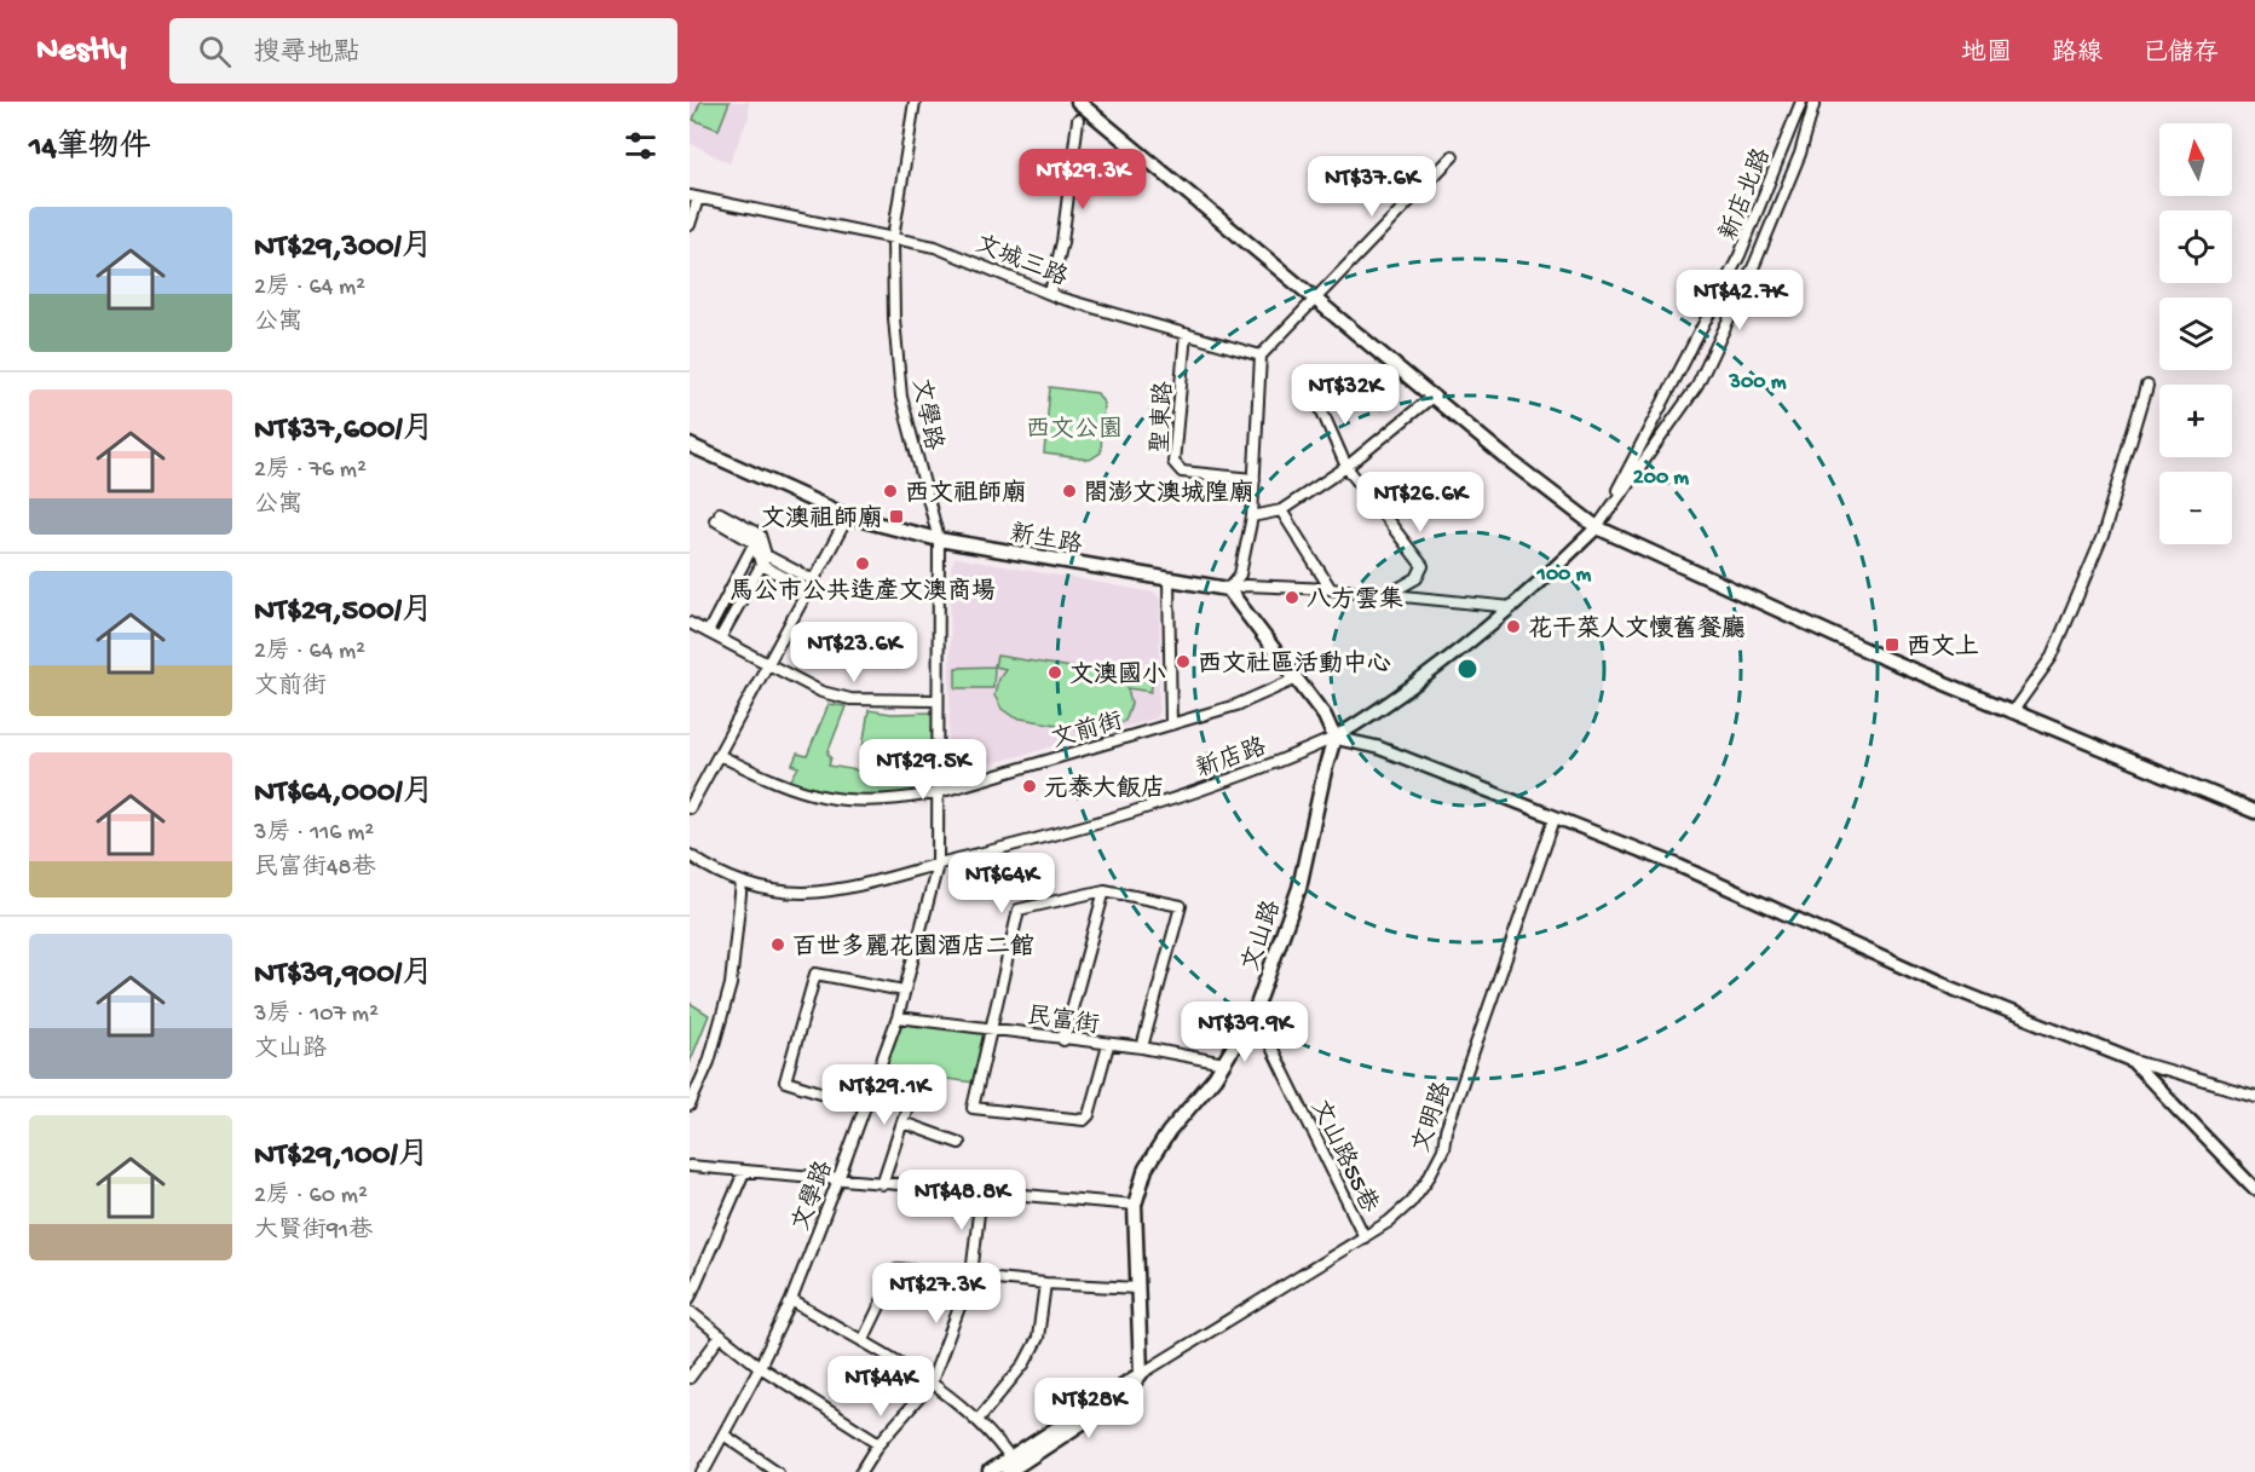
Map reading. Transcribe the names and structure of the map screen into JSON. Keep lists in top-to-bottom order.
{
  "streets": {
    "main road": ["新生路", "文山路"],
    "street": [
      "新店北路",
      "文城三路",
      "文學路",
      "聖東路",
      "文前街",
      "新店路",
      "民富街",
      "文明路",
      "文山路55巷"
    ]
  },
  "crossings": [
    ["新店北路", "新店路"],
    ["文城三路", "文學路"],
    ["文城三路", "聖東路"],
    ["文學路", "新生路"],
    ["文學路", "文前街"],
    ["文學路", "新店路"],
    ["文學路", "民富街"],
    ["新店路", "文山路"],
    ["文山路", "民富街"],
    ["文山路", "文明路"],
    ["文山路", "文山路55巷"],
    ["文明路", "文山路55巷"]
  ],
  "parks": ["西文公園"],
  "places": {
    "other": [
      "西文祖師廟",
      "閤澎文澳城隍廟",
      "馬公市公共造產文澳商場",
      "八方雲集",
      "花干菜人文懷舊餐廳",
      "西文社區活動中心",
      "文澳國小",
      "元泰大飯店",
      "百世多麗花園酒店二館"
    ],
    "transit": ["文澳祖師廟", "西文上"]
  },
  "north": "top",
  "page": {
    "header": "Nestly",
    "search": "搜尋地點",
    "nav": ["地圖", "路線", "已儲存"],
    "heading": "14筆物件",
    "map_buttons": ["+", "−"],
    "price": [
      "NT$29.3K",
      "NT$37.6K",
      "NT$42.7K",
      "NT$32K",
      "NT$26.6K",
      "NT$23.6K",
      "NT$29.5K",
      "NT$64K",
      "NT$39.9K",
      "NT$29.1K",
      "NT$48.8K",
      "NT$27.3K",
      "NT$44K",
      "NT$28K"
    ],
    "list": [
      {
        "name": "NT$29,300/月",
        "note": "2房 · 64 m² · 公寓"
      },
      {
        "name": "NT$37,600/月",
        "note": "2房 · 76 m² · 公寓"
      },
      {
        "name": "NT$29,500/月",
        "note": "2房 · 64 m² · 文前街"
      },
      {
        "name": "NT$64,000/月",
        "note": "3房 · 116 m² · 民富街48巷"
      },
      {
        "name": "NT$39,900/月",
        "note": "3房 · 107 m² · 文山路"
      },
      {
        "name": "NT$29,100/月",
        "note": "2房 · 60 m² · 大賢街91巷"
      }
    ]
  },
  "rings": ["300 m", "200 m", "100 m"]
}
